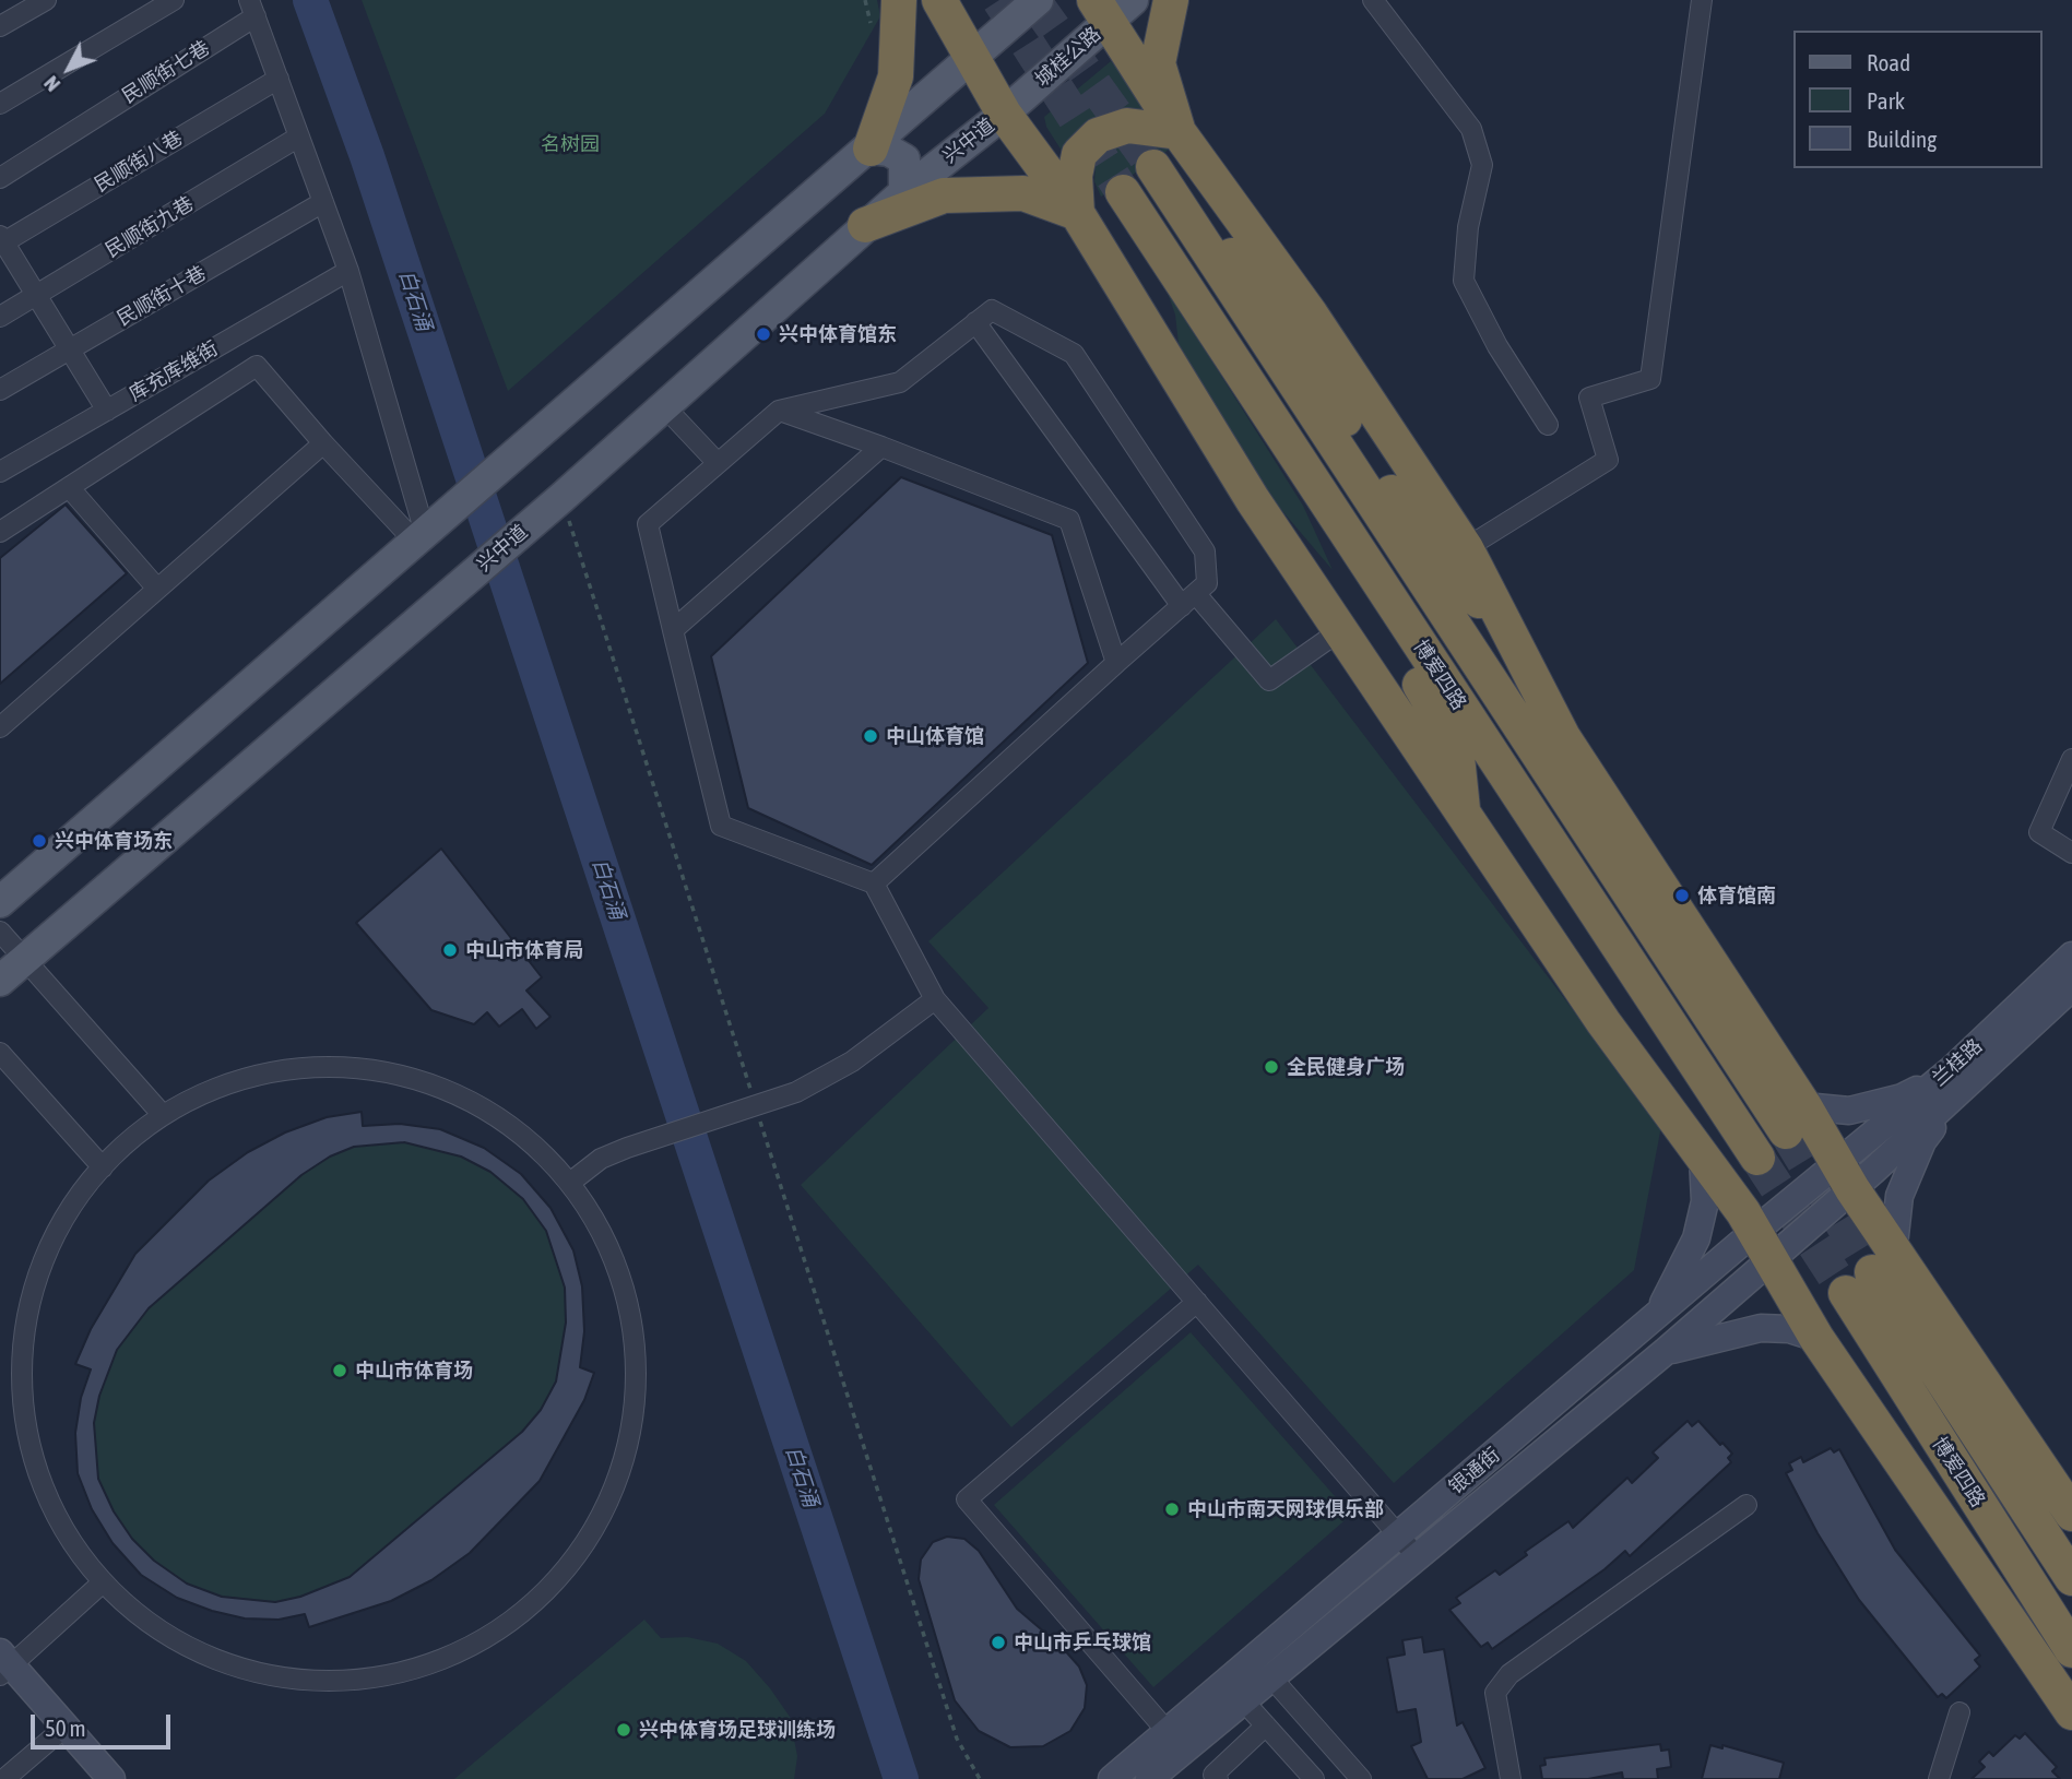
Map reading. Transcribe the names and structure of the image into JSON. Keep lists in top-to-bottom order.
{
  "streets": {
    "highway": ["博爱四路"],
    "main road": ["城桂公路", "兴中道"],
    "street": [
      "民顺街七巷",
      "民顺街八巷",
      "民顺街九巷",
      "民顺街十巷",
      "库充库维街",
      "兰桂路",
      "银通街"
    ]
  },
  "crossings": [
    ["城桂公路", "兴中道"],
    ["兰桂路", "银通街"]
  ],
  "water": ["白石涌"],
  "parks": ["名树园"],
  "places": [
    "兴中体育馆东",
    "中山体育馆",
    "兴中体育场东",
    "体育馆南",
    "中山市体育局",
    "全民健身广场",
    "中山市体育场",
    "中山市南天网球俱乐部",
    "中山市乒乓球馆",
    "兴中体育场足球训练场"
  ],
  "legend": ["Road", "Park", "Building"],
  "scale_bar": "50 m",
  "north": "bottom left"
}
